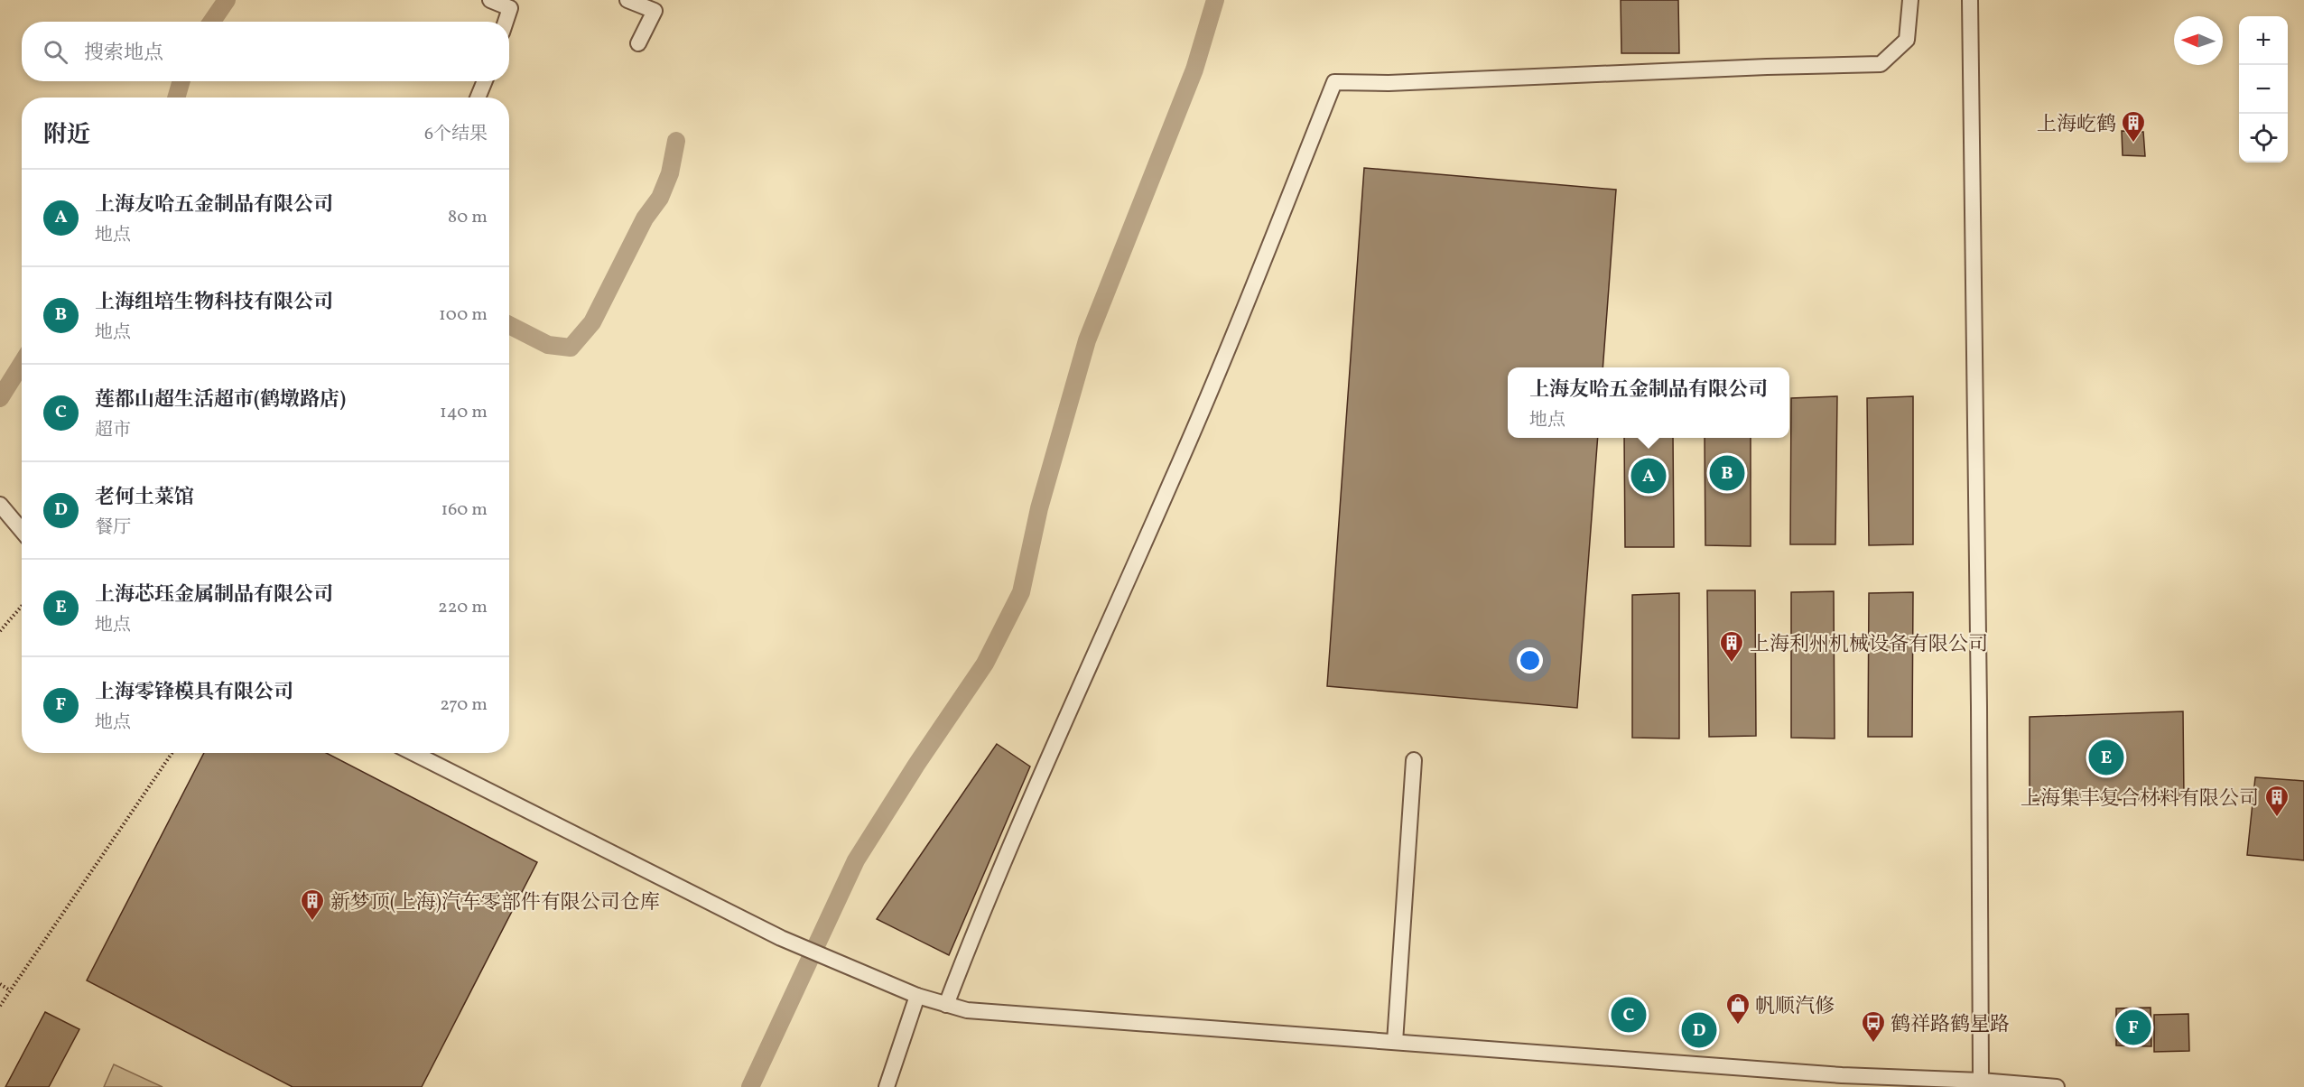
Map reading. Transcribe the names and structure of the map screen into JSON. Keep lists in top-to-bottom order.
{
  "places": {
    "building": [
      "上海屹鹤",
      "上海利州机械设备有限公司",
      "上海集丰复合材料有限公司",
      "新梦顶(上海)汽车零部件有限公司仓库"
    ],
    "shop": ["帆顺汽修"],
    "bus stop": ["鹤祥路鹤星路"]
  },
  "north": "left",
  "page": {
    "map_buttons": ["+", "−"],
    "search": "搜索地点",
    "heading": ["附近", "6个结果"],
    "list": [
      {
        "mark": "A",
        "name": "上海友哈五金制品有限公司",
        "note": "地点",
        "value": "80 m"
      },
      {
        "mark": "B",
        "name": "上海组培生物科技有限公司",
        "note": "地点",
        "value": "100 m"
      },
      {
        "mark": "C",
        "name": "莲都山超生活超市(鹤墩路店)",
        "note": "超市",
        "value": "140 m"
      },
      {
        "mark": "D",
        "name": "老何土菜馆",
        "note": "餐厅",
        "value": "160 m"
      },
      {
        "mark": "E",
        "name": "上海芯珏金属制品有限公司",
        "note": "地点",
        "value": "220 m"
      },
      {
        "mark": "F",
        "name": "上海零锋模具有限公司",
        "note": "地点",
        "value": "270 m"
      }
    ],
    "popup": ["上海友哈五金制品有限公司", "地点"],
    "pins": [
      "B",
      "A",
      "E",
      "C",
      "F",
      "D"
    ]
  }
}
